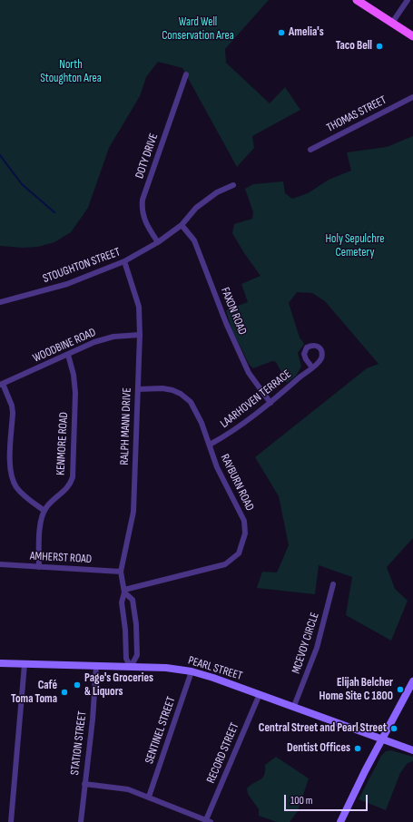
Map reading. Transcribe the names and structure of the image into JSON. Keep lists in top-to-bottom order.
{
  "streets": {
    "main road": ["PEARL STREET"],
    "street": [
      "THOMAS STREET",
      "DOTY DRIVE",
      "STOUGHTON STREET",
      "FAXON ROAD",
      "WOODBINE ROAD",
      "LAARHOVEN TERRACE",
      "RALPH MANN DRIVE",
      "KENMORE ROAD",
      "RAYBURN ROAD",
      "AMHERST ROAD",
      "MCEVOY CIRCLE",
      "SENTINEL STREET",
      "STATION STREET",
      "RECORD STREET"
    ]
  },
  "crossings": [
    ["DOTY DRIVE", "STOUGHTON STREET"],
    ["STOUGHTON STREET", "FAXON ROAD"],
    ["STOUGHTON STREET", "RALPH MANN DRIVE"],
    ["FAXON ROAD", "LAARHOVEN TERRACE"],
    ["WOODBINE ROAD", "RALPH MANN DRIVE"],
    ["WOODBINE ROAD", "KENMORE ROAD"],
    ["LAARHOVEN TERRACE", "RAYBURN ROAD"],
    ["RALPH MANN DRIVE", "RAYBURN ROAD"],
    ["RALPH MANN DRIVE", "AMHERST ROAD"],
    ["RALPH MANN DRIVE", "PEARL STREET"],
    ["MCEVOY CIRCLE", "PEARL STREET"],
    ["PEARL STREET", "SENTINEL STREET"],
    ["PEARL STREET", "STATION STREET"],
    ["PEARL STREET", "RECORD STREET"]
  ],
  "parks": ["Ward Well Conservation Area", "North Stoughton Area", "Holy Sepulchre Cemetery"],
  "places": [
    "Amelia's",
    "Taco Bell",
    "Page's Groceries & Liquors",
    "Elijah Belcher Home Site C 1800",
    "Café Toma Toma",
    "Central Street and Pearl Street",
    "Dentist Offices"
  ],
  "scale_bar": "100 m"
}
